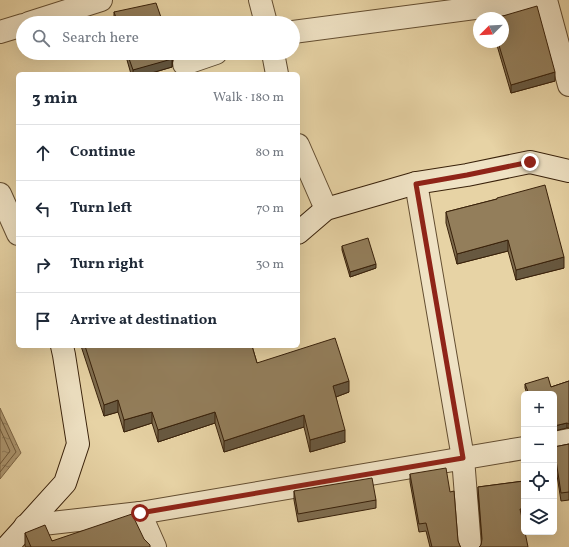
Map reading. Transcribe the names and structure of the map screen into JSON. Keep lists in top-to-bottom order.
{
  "north": "bottom left",
  "page": {
    "search": "Search here",
    "heading": ["3 min", "Walk · 180 m"],
    "list": [
      ["Continue", "80 m"],
      ["Turn left", "70 m"],
      ["Turn right", "30 m"],
      "Arrive at destination"
    ],
    "map_buttons": ["+", "−"]
  }
}
